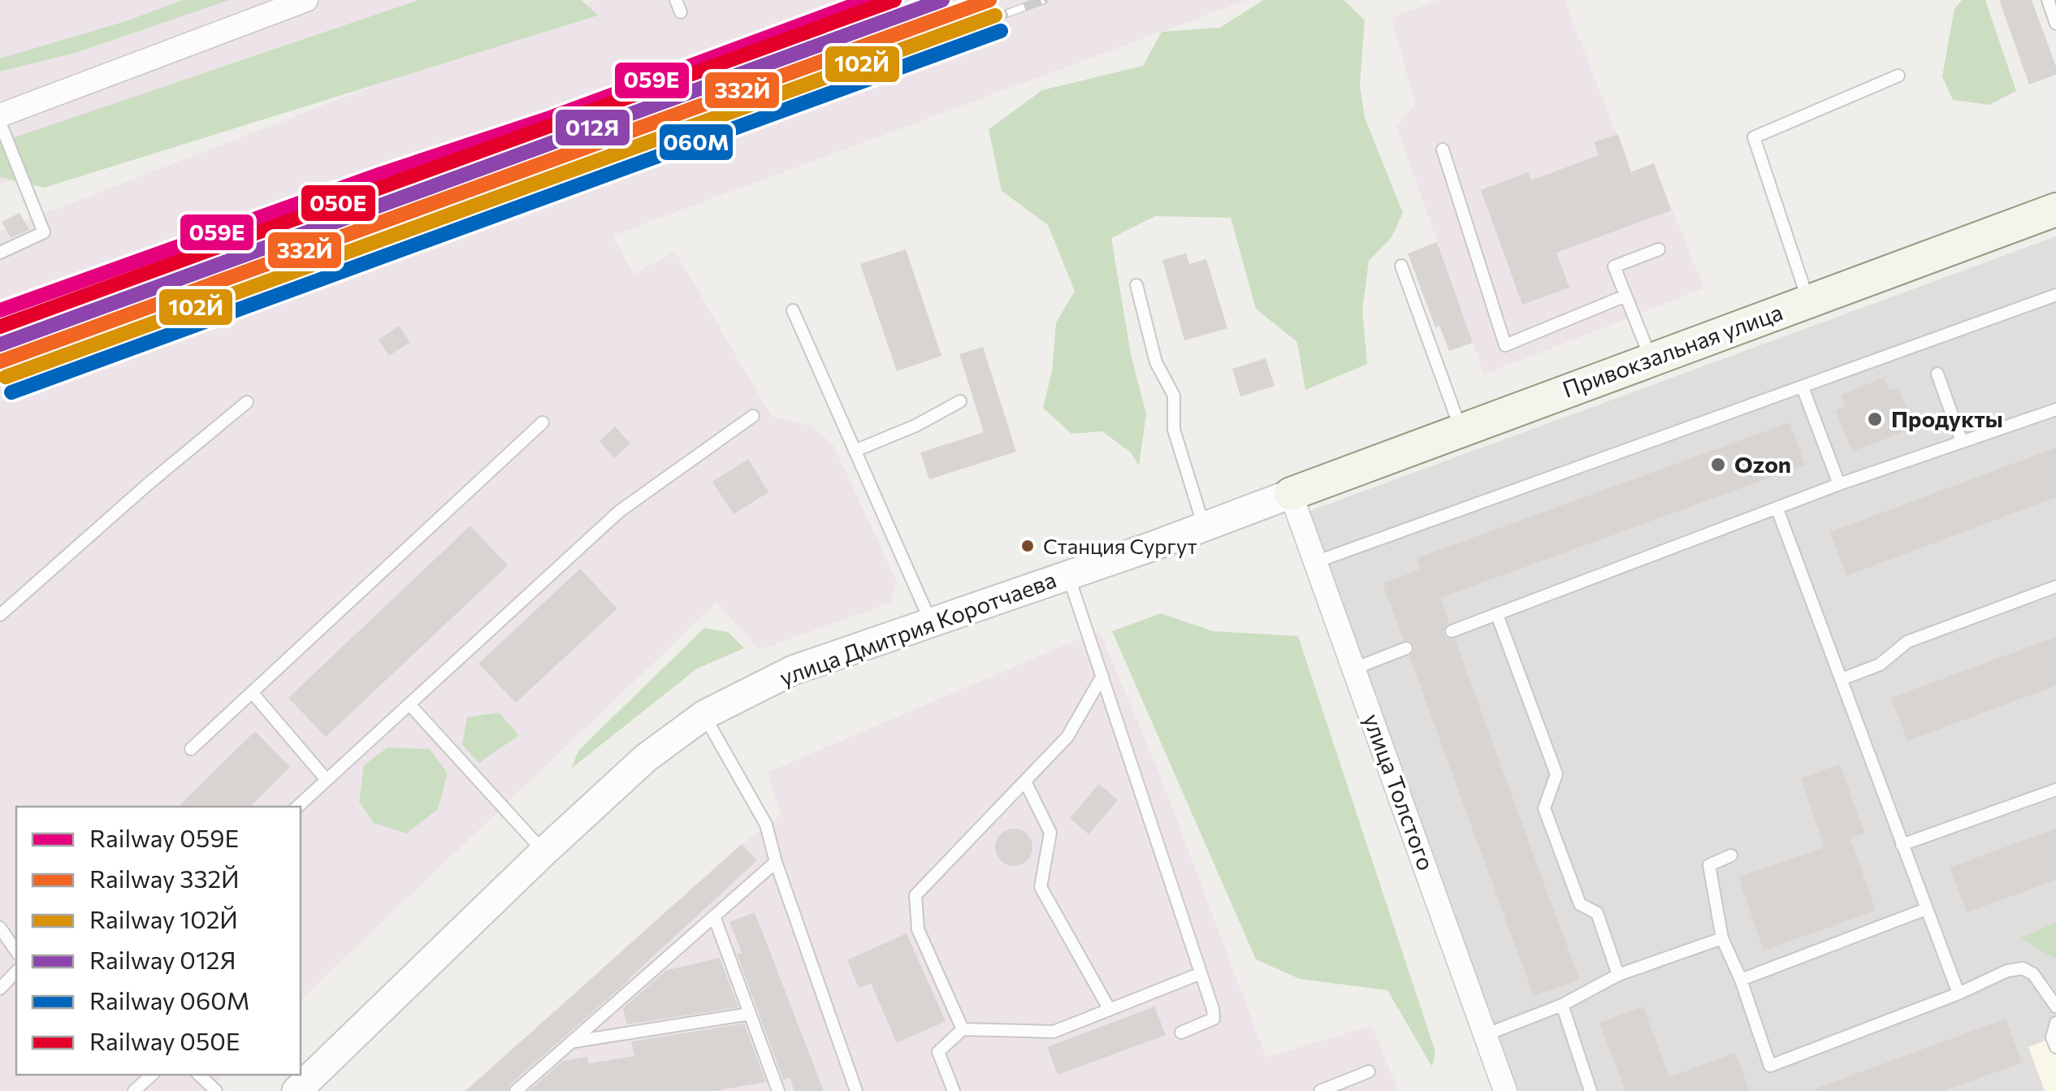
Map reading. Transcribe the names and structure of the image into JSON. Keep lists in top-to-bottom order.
{
  "streets": {
    "main road": ["Привокзальная улица"],
    "street": ["улица Дмитрия Коротчаева", "улица Толстого"]
  },
  "crossings": [
    ["Привокзальная улица", "улица Дмитрия Коротчаева"],
    ["Привокзальная улица", "улица Толстого"],
    ["улица Дмитрия Коротчаева", "улица Толстого"]
  ],
  "places": ["Продукты", "Ozon", "Станция Сургут"],
  "lines": [
    "rail line 059Е",
    "rail line 332Й",
    "rail line 012Я",
    "rail line 050Е",
    "rail line 102Й",
    "rail line 060М"
  ],
  "legend": [
    "Railway 059Е",
    "Railway 332Й",
    "Railway 102Й",
    "Railway 012Я",
    "Railway 060М",
    "Railway 050Е"
  ]
}
